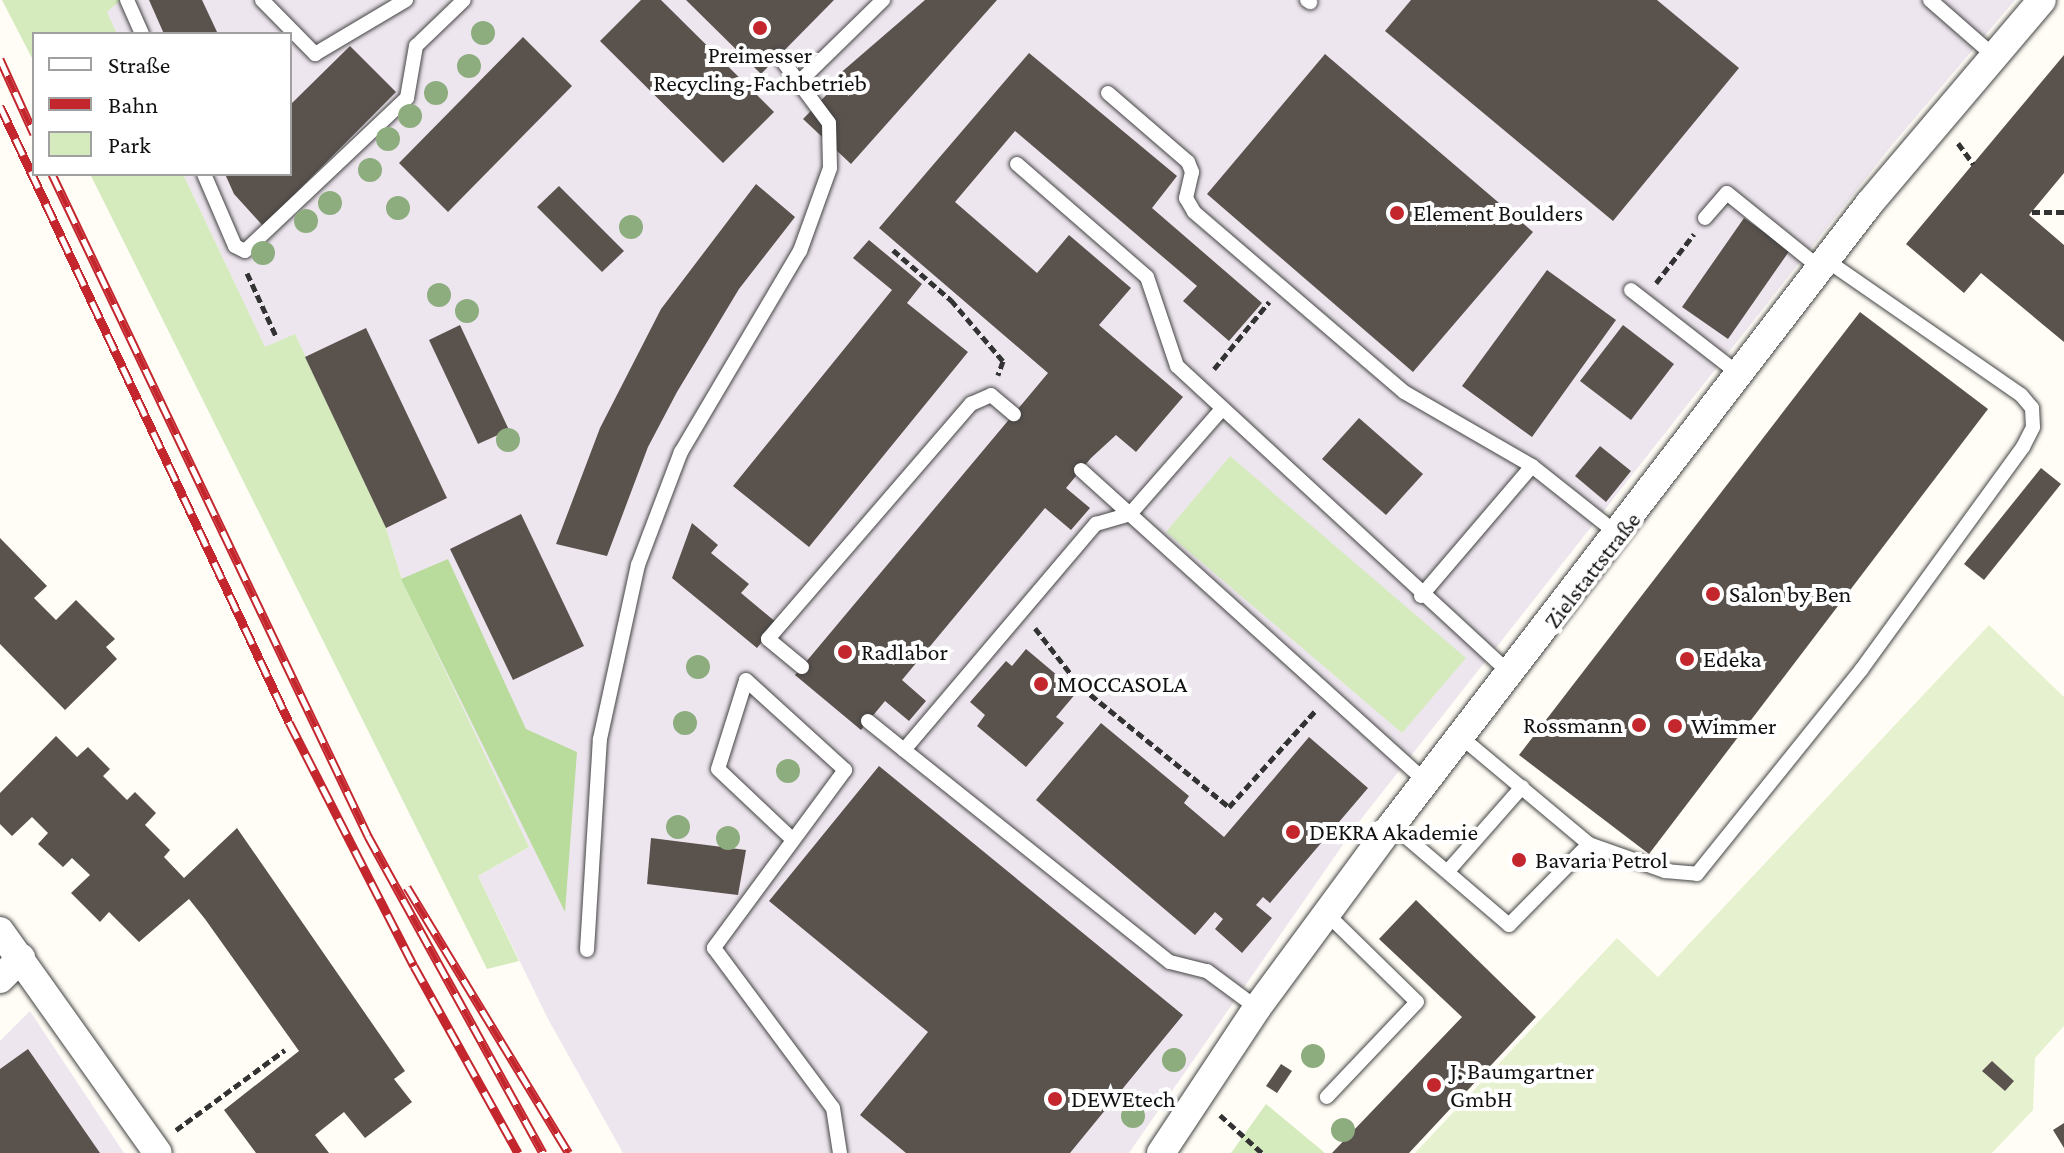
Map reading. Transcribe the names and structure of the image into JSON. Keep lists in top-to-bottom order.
{
  "streets": {
    "street": ["Zielstattstraße"]
  },
  "places": [
    "Preimesser Recycling-Fachbetrieb",
    "Element Boulders",
    "Salon by Ben",
    "Radlabor",
    "Edeka",
    "MOCCASOLA",
    "Rossmann",
    "Wimmer",
    "DEKRA Akademie",
    "Bavaria Petrol",
    "J. Baumgartner GmbH",
    "DEWEtech"
  ],
  "legend": ["Straße", "Bahn", "Park"]
}
